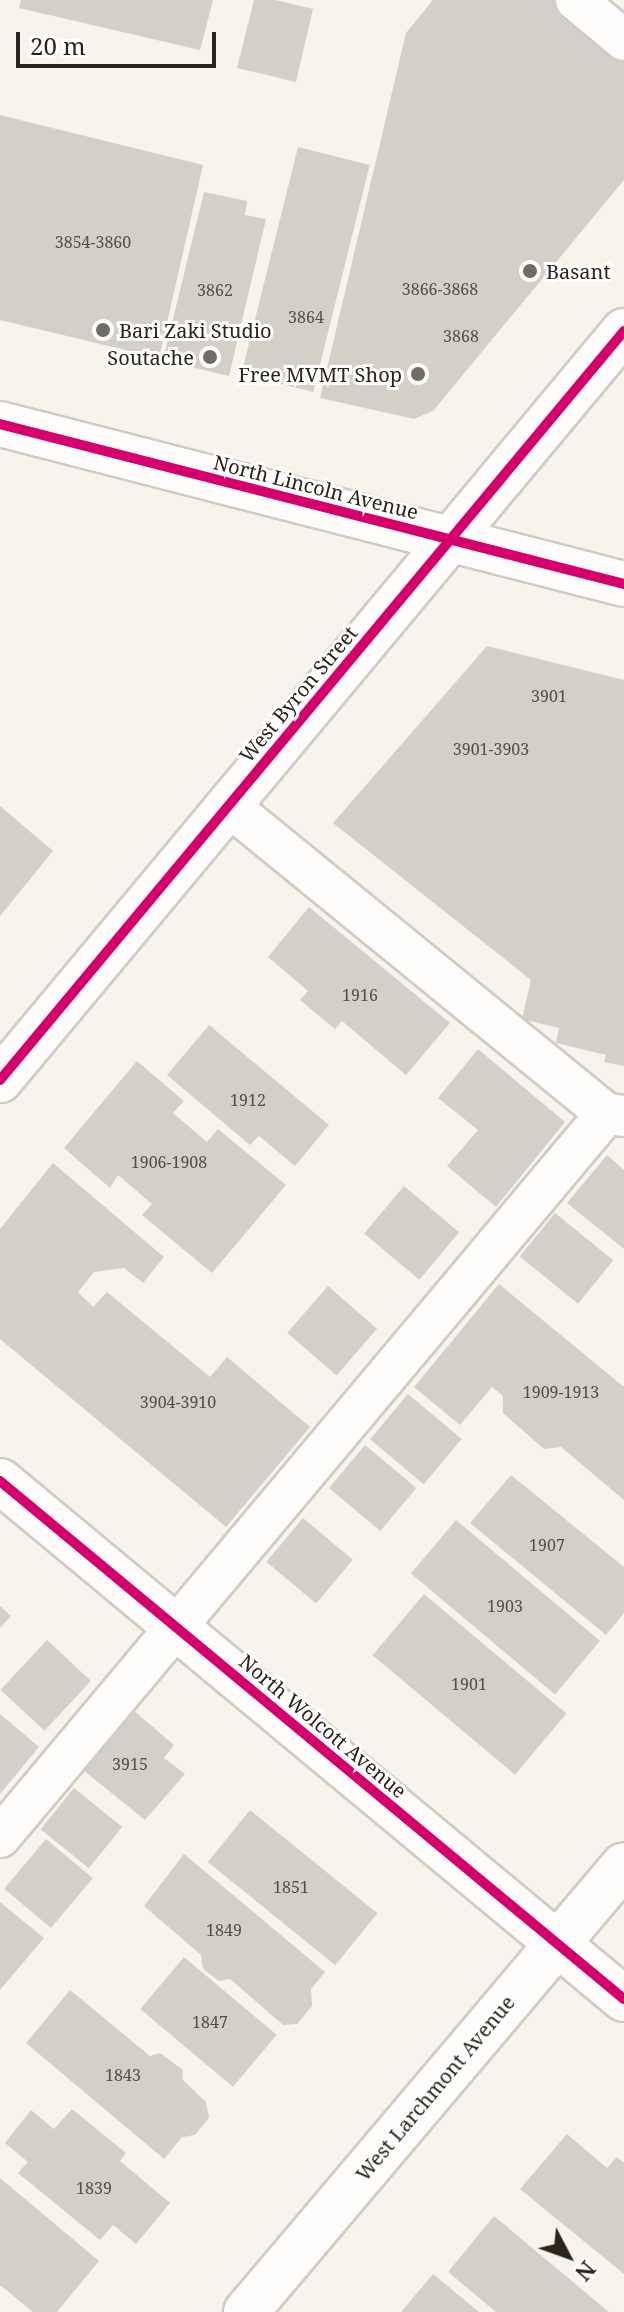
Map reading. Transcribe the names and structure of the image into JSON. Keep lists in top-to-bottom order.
{
  "streets": {
    "street": [
      "North Lincoln Avenue",
      "West Byron Street",
      "North Wolcott Avenue",
      "West Larchmont Avenue"
    ]
  },
  "crossings": [
    ["North Lincoln Avenue", "West Byron Street"],
    ["North Wolcott Avenue", "West Larchmont Avenue"]
  ],
  "places": [
    "Basant",
    "Bari Zaki Studio",
    "Soutache",
    "Free MVMT Shop"
  ],
  "house_numbers": [
    "3854-3860",
    "3866-3868",
    "3862",
    "3864",
    "3868",
    "3901",
    "3901-3903",
    "1916",
    "1912",
    "1906-1908",
    "1909-1913",
    "3904-3910",
    "1907",
    "1903",
    "1901",
    "3915",
    "1851",
    "1849",
    "1847",
    "1843",
    "1839"
  ],
  "scale_bar": "20 m",
  "north": "bottom right"
}
